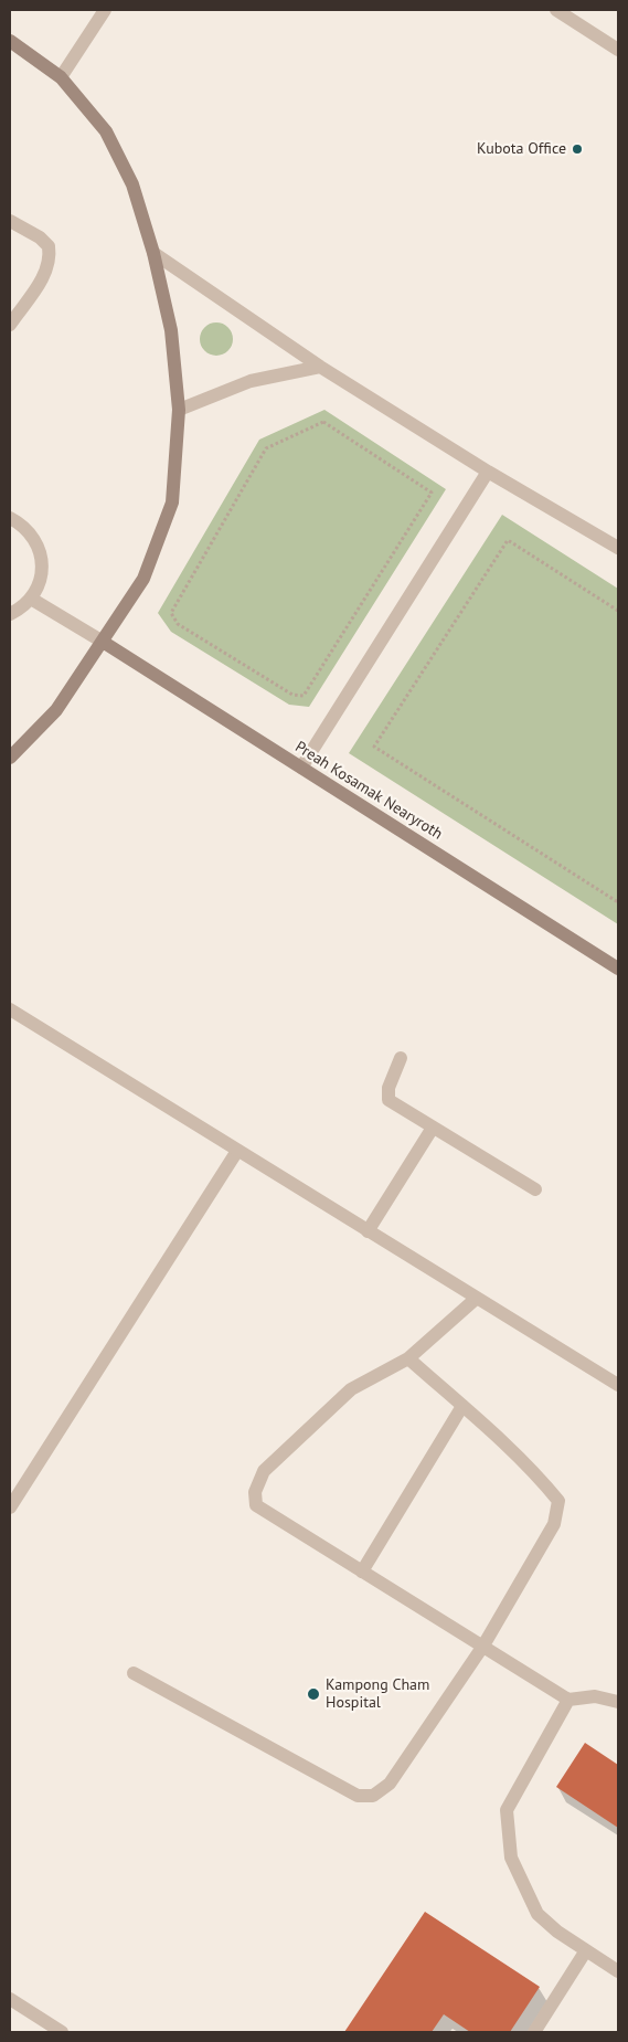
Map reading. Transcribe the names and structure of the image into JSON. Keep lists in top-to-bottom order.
{
  "streets": {
    "street": ["Preah Kosamak Nearyroth"]
  },
  "places": ["Kubota Office", "Kampong Cham Hospital"]
}
